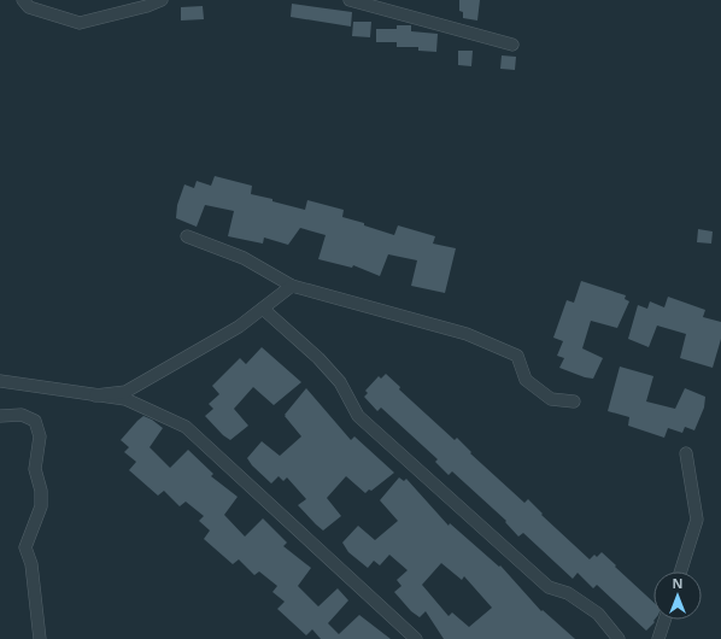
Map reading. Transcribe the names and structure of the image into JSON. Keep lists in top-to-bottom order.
{
  "north": "top"
}
